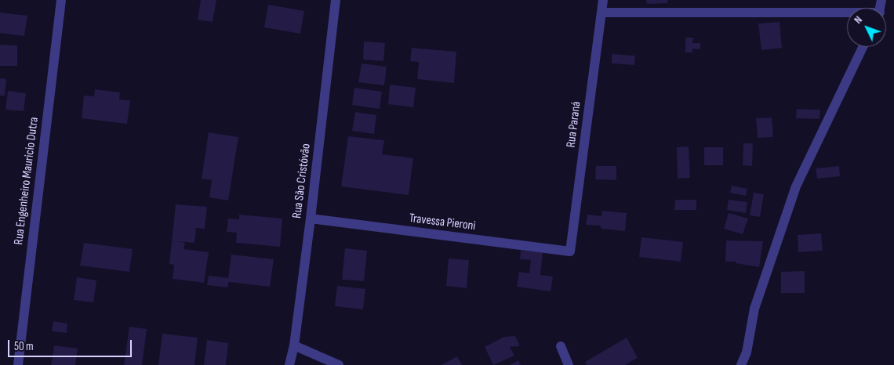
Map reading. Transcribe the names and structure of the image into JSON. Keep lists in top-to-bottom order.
{
  "streets": {
    "street": [
      "Rua Paraná",
      "Rua Engenheiro Mauricio Dutra",
      "Rua São Cristóvão",
      "Travessa Pieroni"
    ]
  },
  "crossings": [
    ["Rua Paraná", "Travessa Pieroni"],
    ["Rua São Cristóvão", "Travessa Pieroni"]
  ],
  "scale_bar": "50 m",
  "north": "top left"
}
